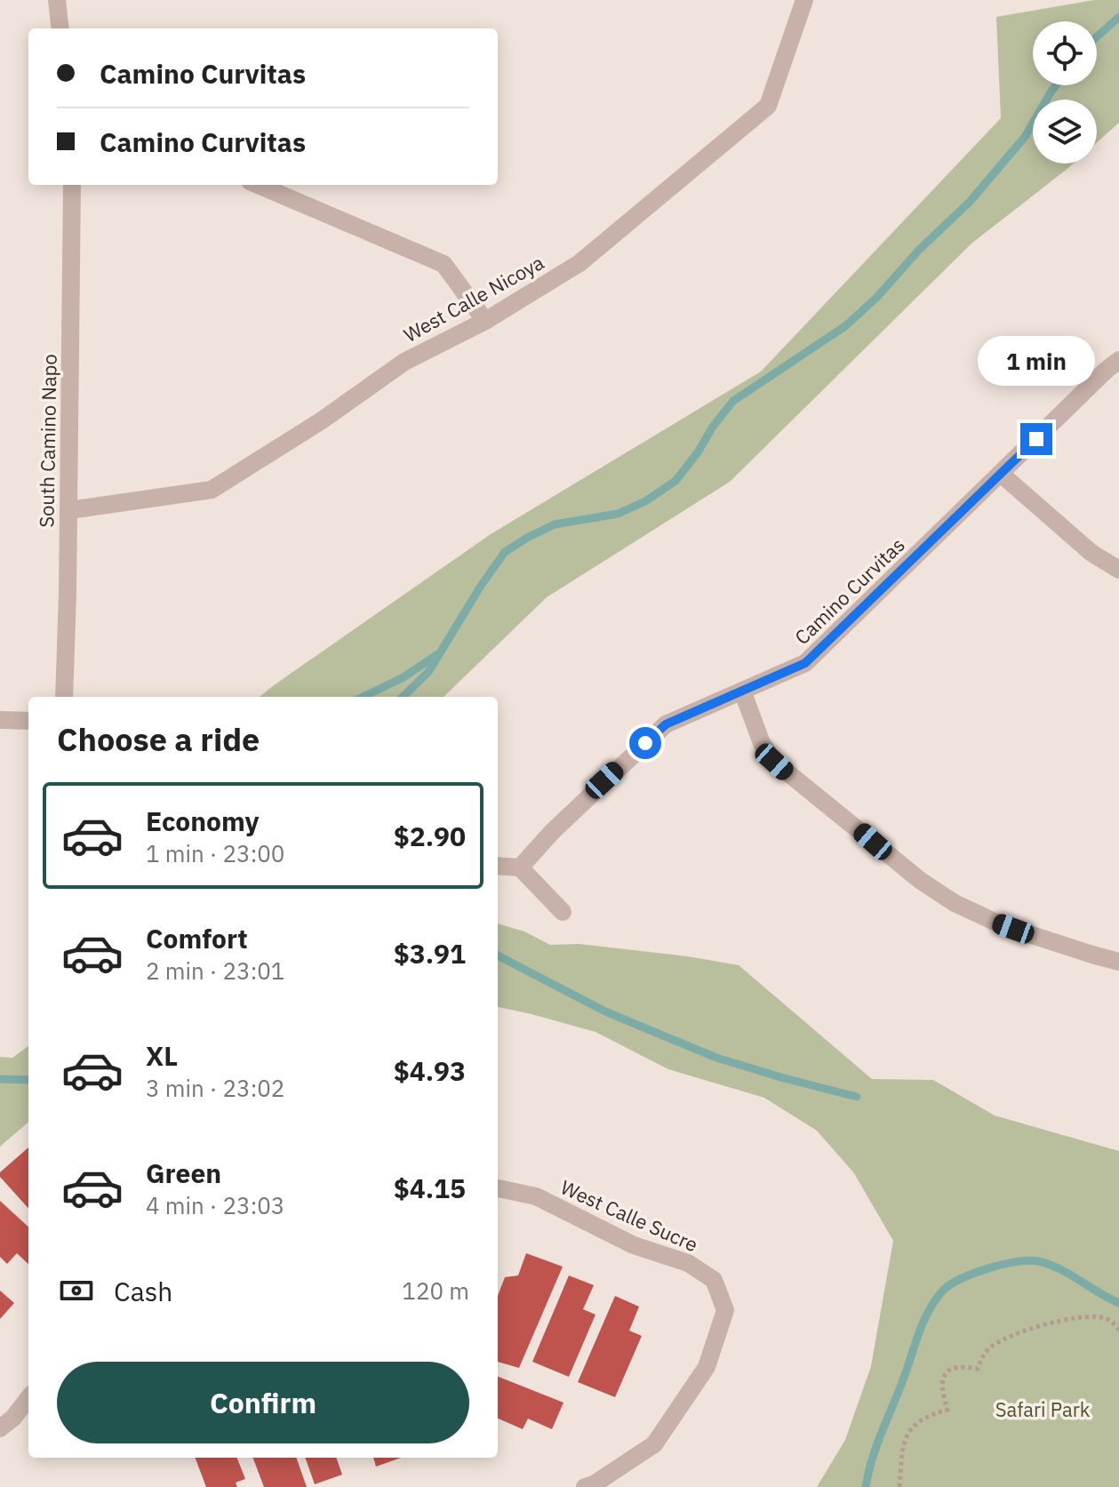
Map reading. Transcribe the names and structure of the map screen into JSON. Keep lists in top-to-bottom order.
{
  "streets": {
    "street": [
      "West Calle Nicoya",
      "South Camino Napo",
      "Camino Curvitas",
      "West Calle Sucre"
    ]
  },
  "crossings": [
    ["West Calle Nicoya", "South Camino Napo"]
  ],
  "parks": ["Safari Park"],
  "page": {
    "banner": ["Camino Curvitas", "Camino Curvitas"],
    "bubble": "1 min",
    "heading": "Choose a ride",
    "list": [
      {
        "name": "Economy",
        "note": "1 min · 23:00",
        "value": "$2.90"
      },
      {
        "name": "Comfort",
        "note": "2 min · 23:01",
        "value": "$3.91"
      },
      {
        "name": "XL",
        "note": "3 min · 23:02",
        "value": "$4.93"
      },
      {
        "name": "Green",
        "note": "4 min · 23:03",
        "value": "$4.15"
      }
    ],
    "pay": ["Cash", "120 m"],
    "buttons": "Confirm"
  }
}
